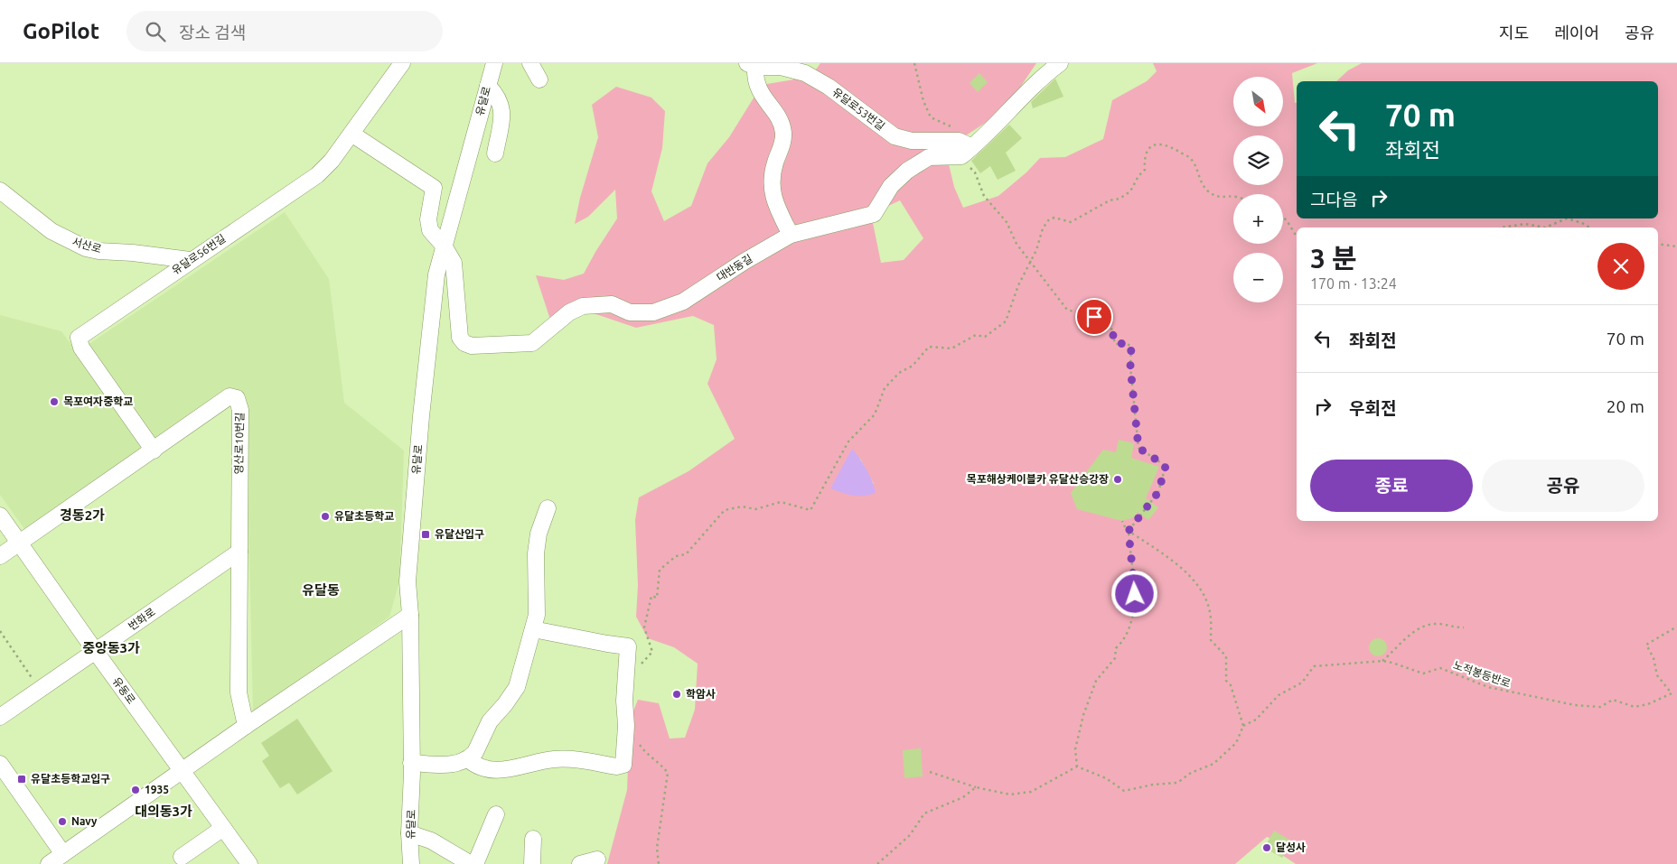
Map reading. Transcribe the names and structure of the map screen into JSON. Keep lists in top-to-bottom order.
{
  "streets": {
    "street": [
      "유달로",
      "유달로53번길",
      "서산로",
      "유달로56번길",
      "대반동길",
      "영산로10번길",
      "번화로",
      "유동로"
    ],
    "path": ["노적봉등반로"]
  },
  "crossings": [
    ["유달로", "대반동길"],
    ["유달로53번길", "대반동길"],
    ["서산로", "유달로56번길"],
    ["유달로56번길", "영산로10번길"],
    ["영산로10번길", "번화로"],
    ["영산로10번길", "유동로"],
    ["번화로", "유동로"]
  ],
  "districts": [
    "경동2가",
    "유달동",
    "중앙동3가",
    "대의동3가"
  ],
  "places": {
    "other": [
      "목포여자중학교",
      "목포해상케이블카 유달산승강장",
      "유달초등학교",
      "학암사",
      "1935",
      "Navy",
      "달성사"
    ],
    "transit": ["유달산입구", "유달초등학교입구"]
  },
  "north": "bottom right",
  "page": {
    "header": "GoPilot",
    "search": "장소 검색",
    "nav": ["지도", "레이어", "공유"],
    "map_buttons": ["+", "−"],
    "turn": ["70 m", "좌회전"],
    "then": "그다음",
    "heading": ["3 분", "170 m · 13:24"],
    "list": [
      {
        "name": "좌회전",
        "value": "70 m"
      },
      {
        "name": "우회전",
        "value": "20 m"
      }
    ],
    "buttons": ["종료", "공유"]
  }
}
